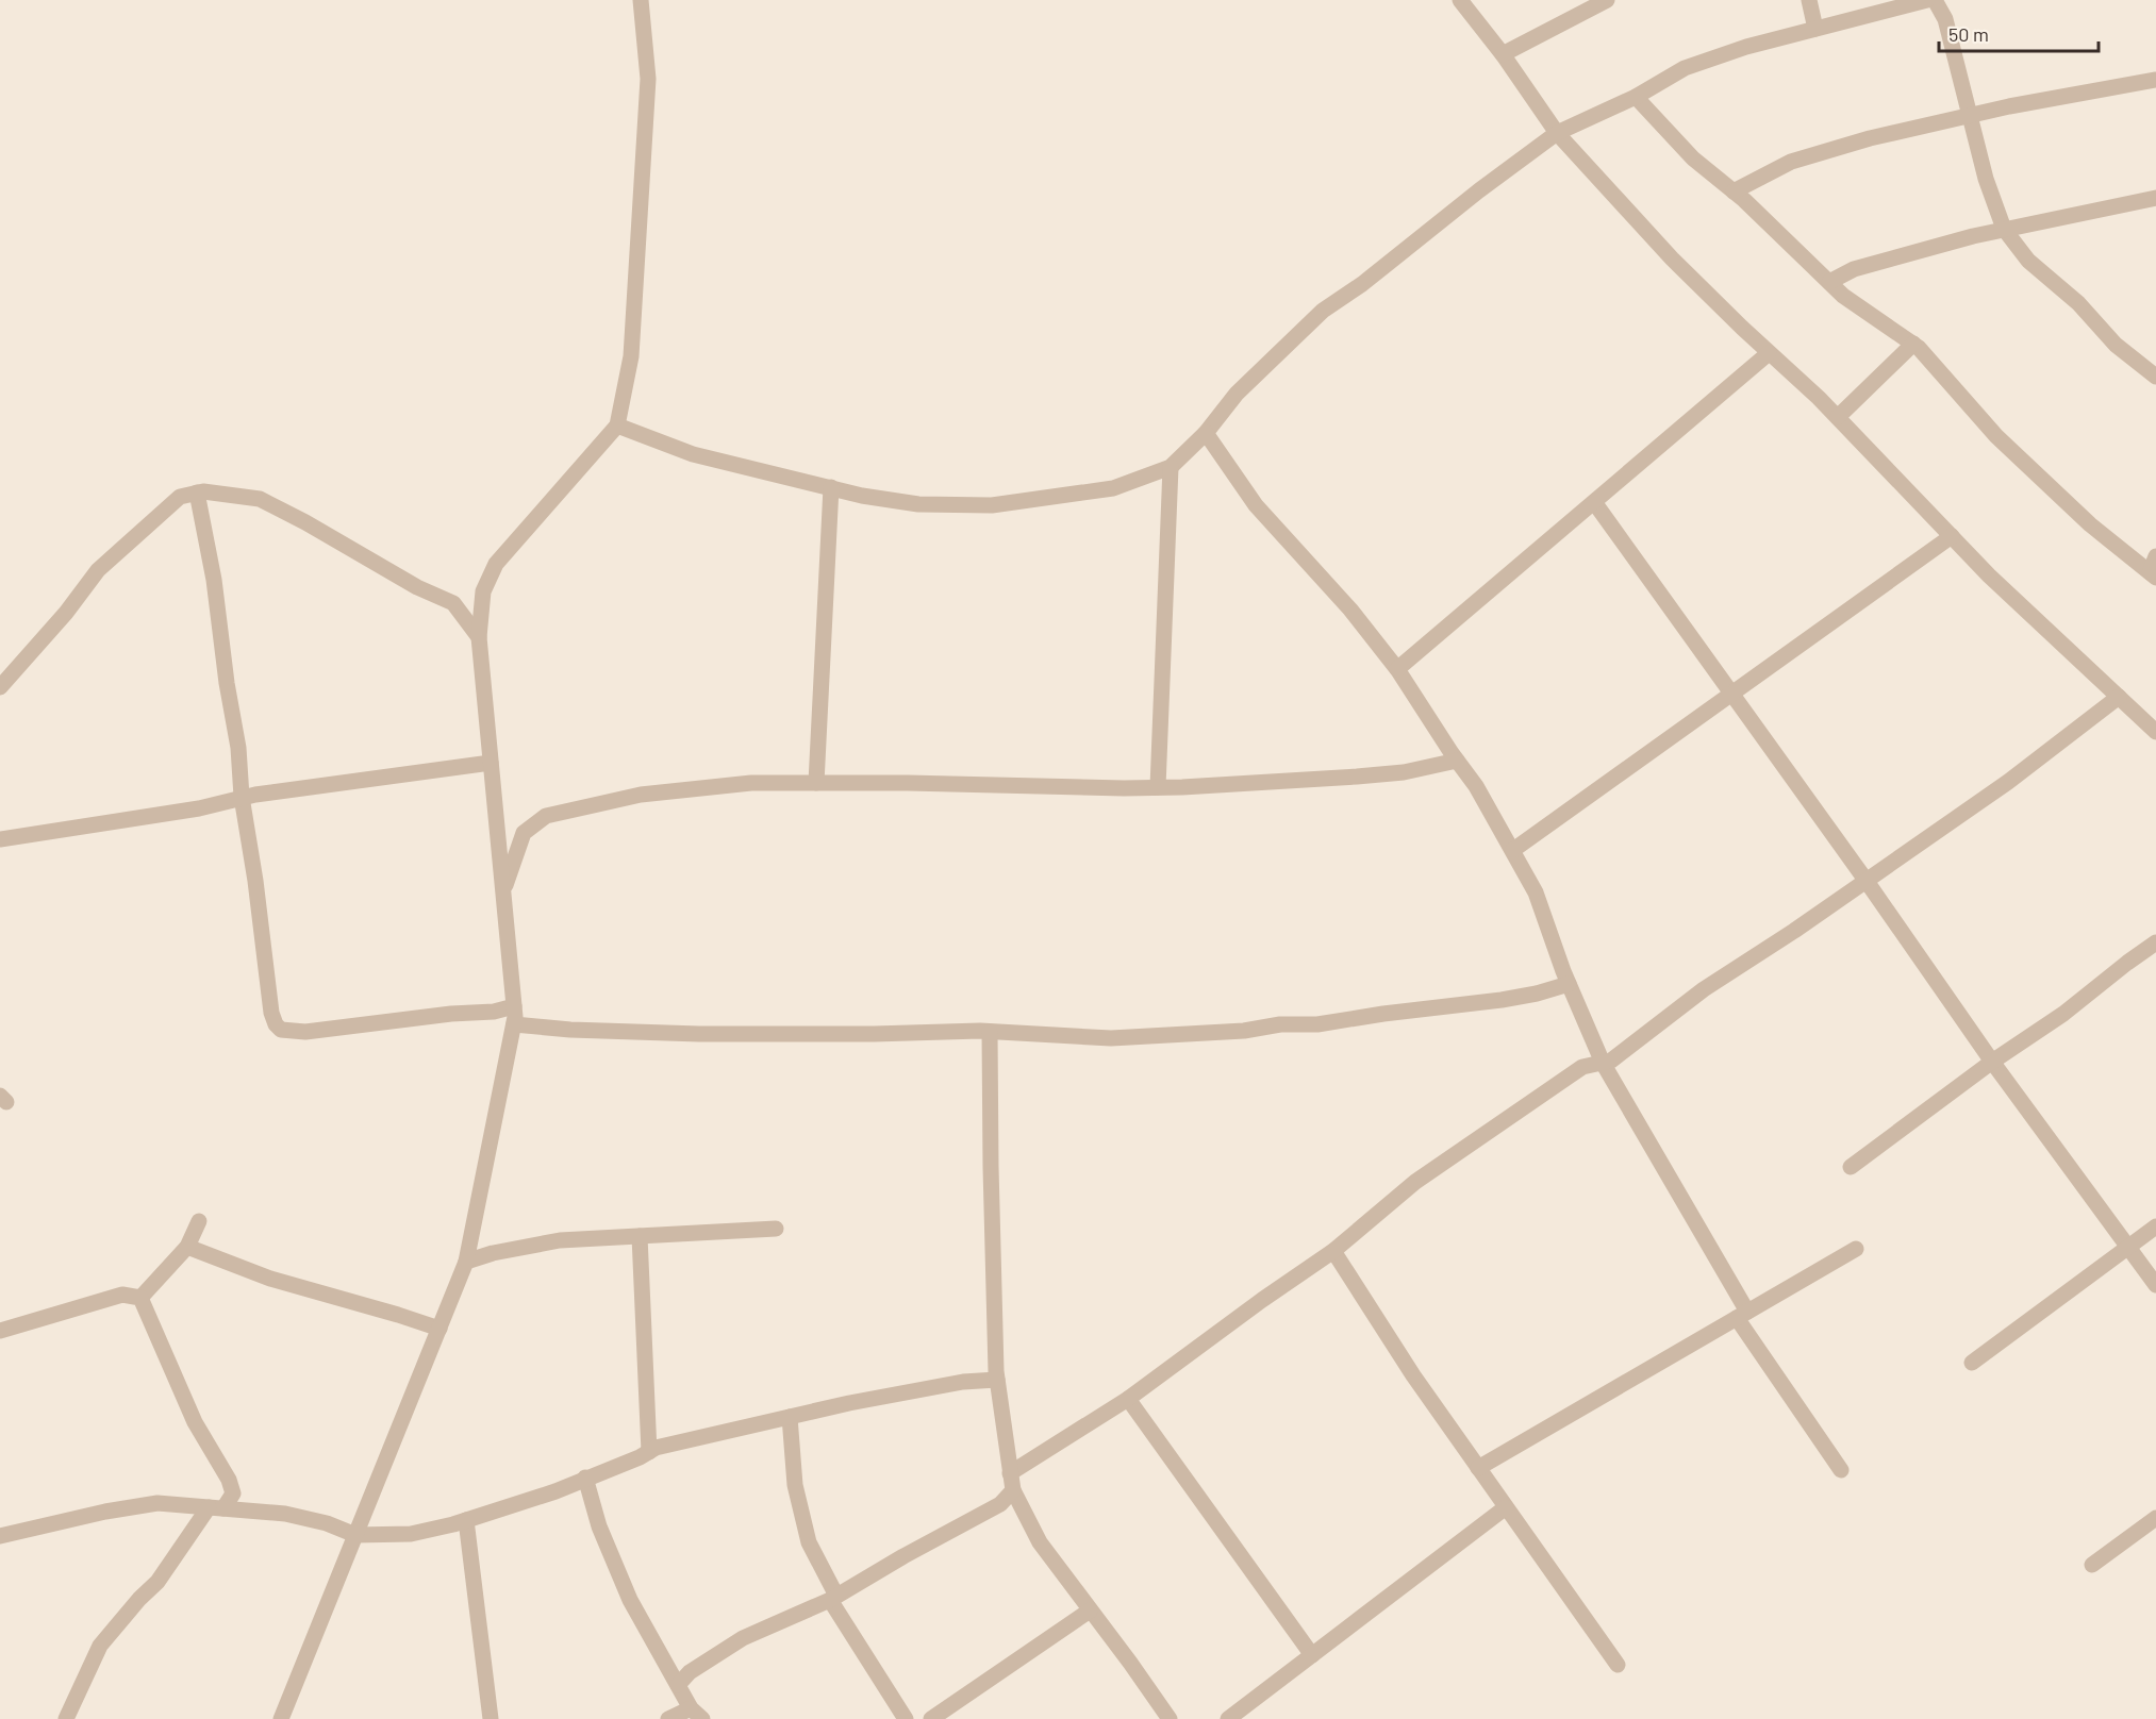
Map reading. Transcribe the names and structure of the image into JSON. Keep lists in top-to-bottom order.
{
  "scale_bar": "50 m"
}
